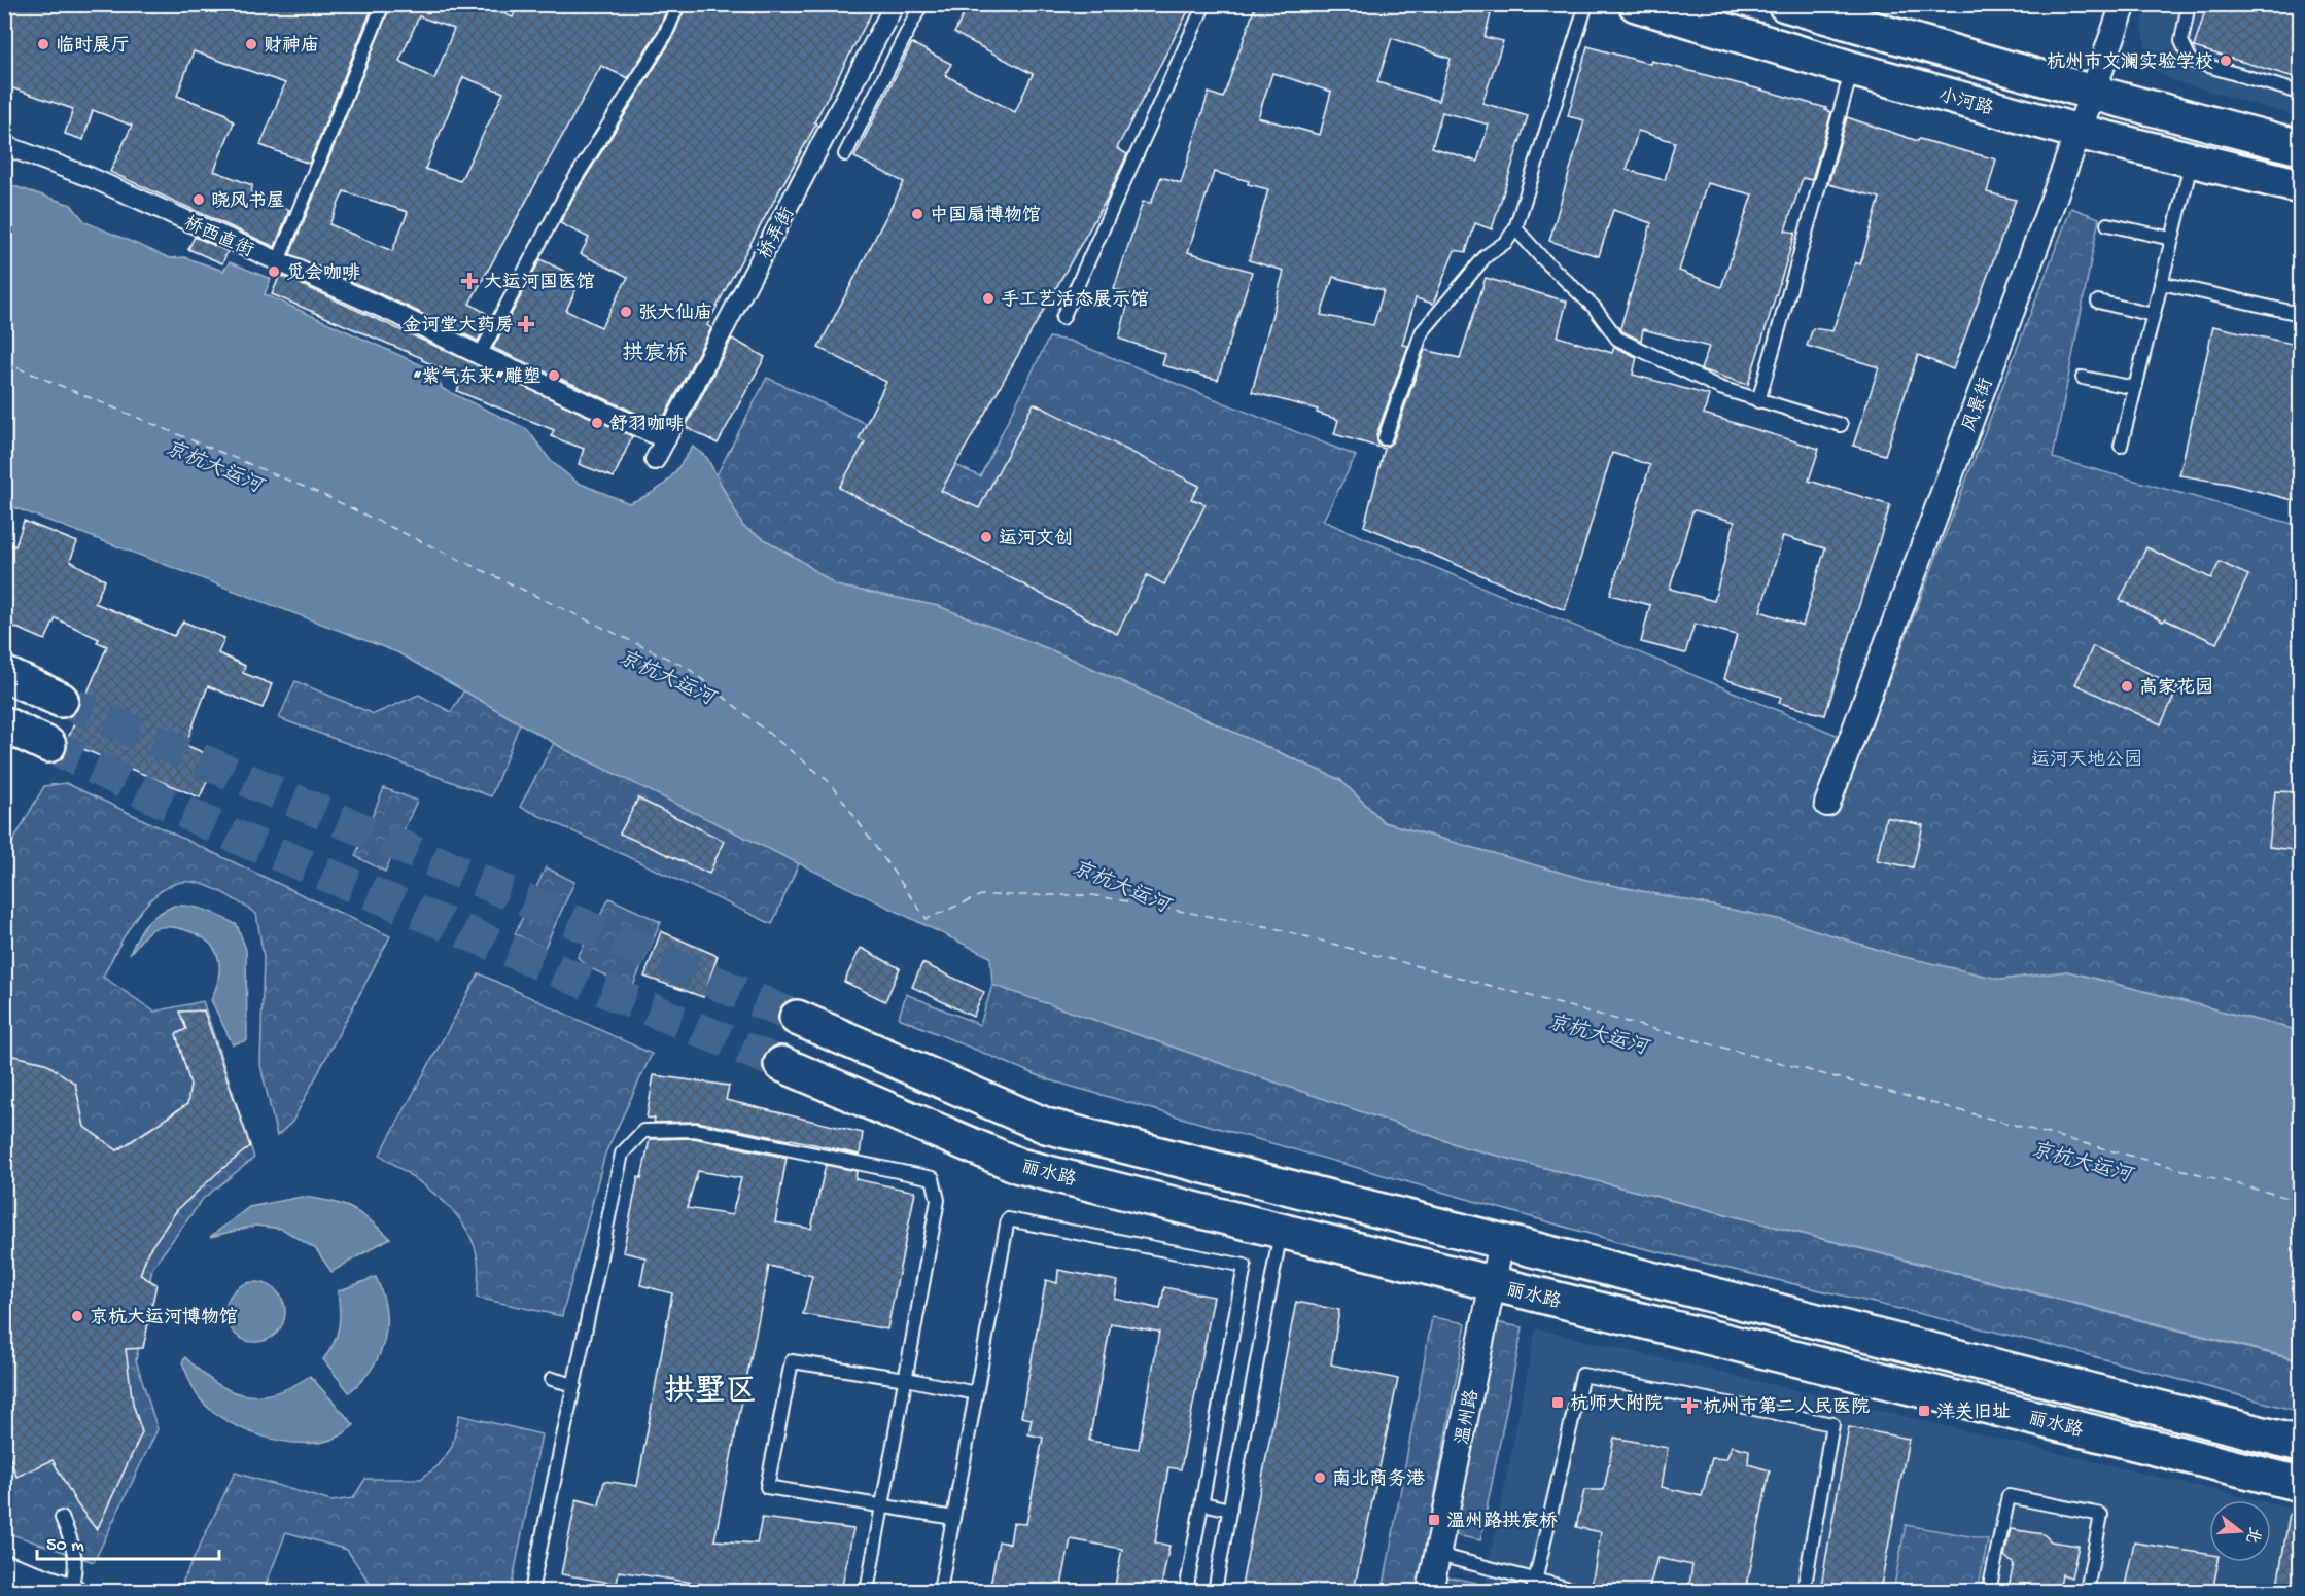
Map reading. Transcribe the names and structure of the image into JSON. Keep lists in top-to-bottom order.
{
  "streets": {
    "main road": ["小河路", "丽水路"],
    "street": [
      "桥弄街",
      "桥西直街",
      "风景街",
      "温州路"
    ]
  },
  "crossings": [
    ["小河路", "风景街"],
    ["桥弄街", "桥西直街"],
    ["丽水路", "温州路"]
  ],
  "districts": ["拱宸桥", "拱墅区"],
  "water": ["京杭大运河"],
  "parks": ["运河天地公园"],
  "places": {
    "other": [
      "临时展厅",
      "财神庙",
      "杭州市文澜实验学校",
      "晓风书屋",
      "中国扇博物馆",
      "觅会咖啡",
      "手工艺活态展示馆",
      "张大仙庙",
      "“紫气东来”雕塑",
      "舒羽咖啡",
      "运河文创",
      "高家花园",
      "京杭大运河博物馆",
      "南北商务港"
    ],
    "health": ["大运河国医馆", "金诃堂大药房", "杭州市第二人民医院"],
    "transit": ["杭师大附院", "洋关旧址", "温州路拱宸桥"]
  },
  "scale_bar": "50 m",
  "north": "right"
}
